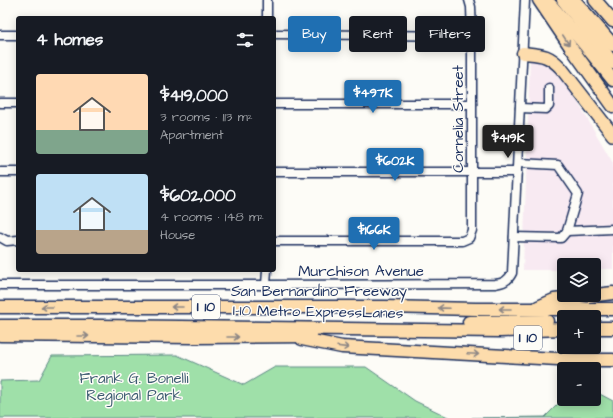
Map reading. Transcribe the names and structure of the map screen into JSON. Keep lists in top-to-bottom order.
{
  "streets": {
    "highway": ["San Bernardino Freeway", "I 10", "I-10 Metro ExpressLanes"],
    "street": ["Cornelia Street", "Murchison Avenue"]
  },
  "parks": ["Frank G. Bonelli Regional Park"],
  "page": {
    "chip": ["Buy", "Rent", "Filters"],
    "heading": "4 homes",
    "list": [
      {
        "name": "$419,000",
        "note": "3 rooms · 113 m² · Apartment"
      },
      {
        "name": "$602,000",
        "note": "4 rooms · 148 m² · House"
      }
    ],
    "price": [
      "$497K",
      "$419K",
      "$602K",
      "$166K"
    ],
    "map_buttons": ["+", "−"]
  }
}
